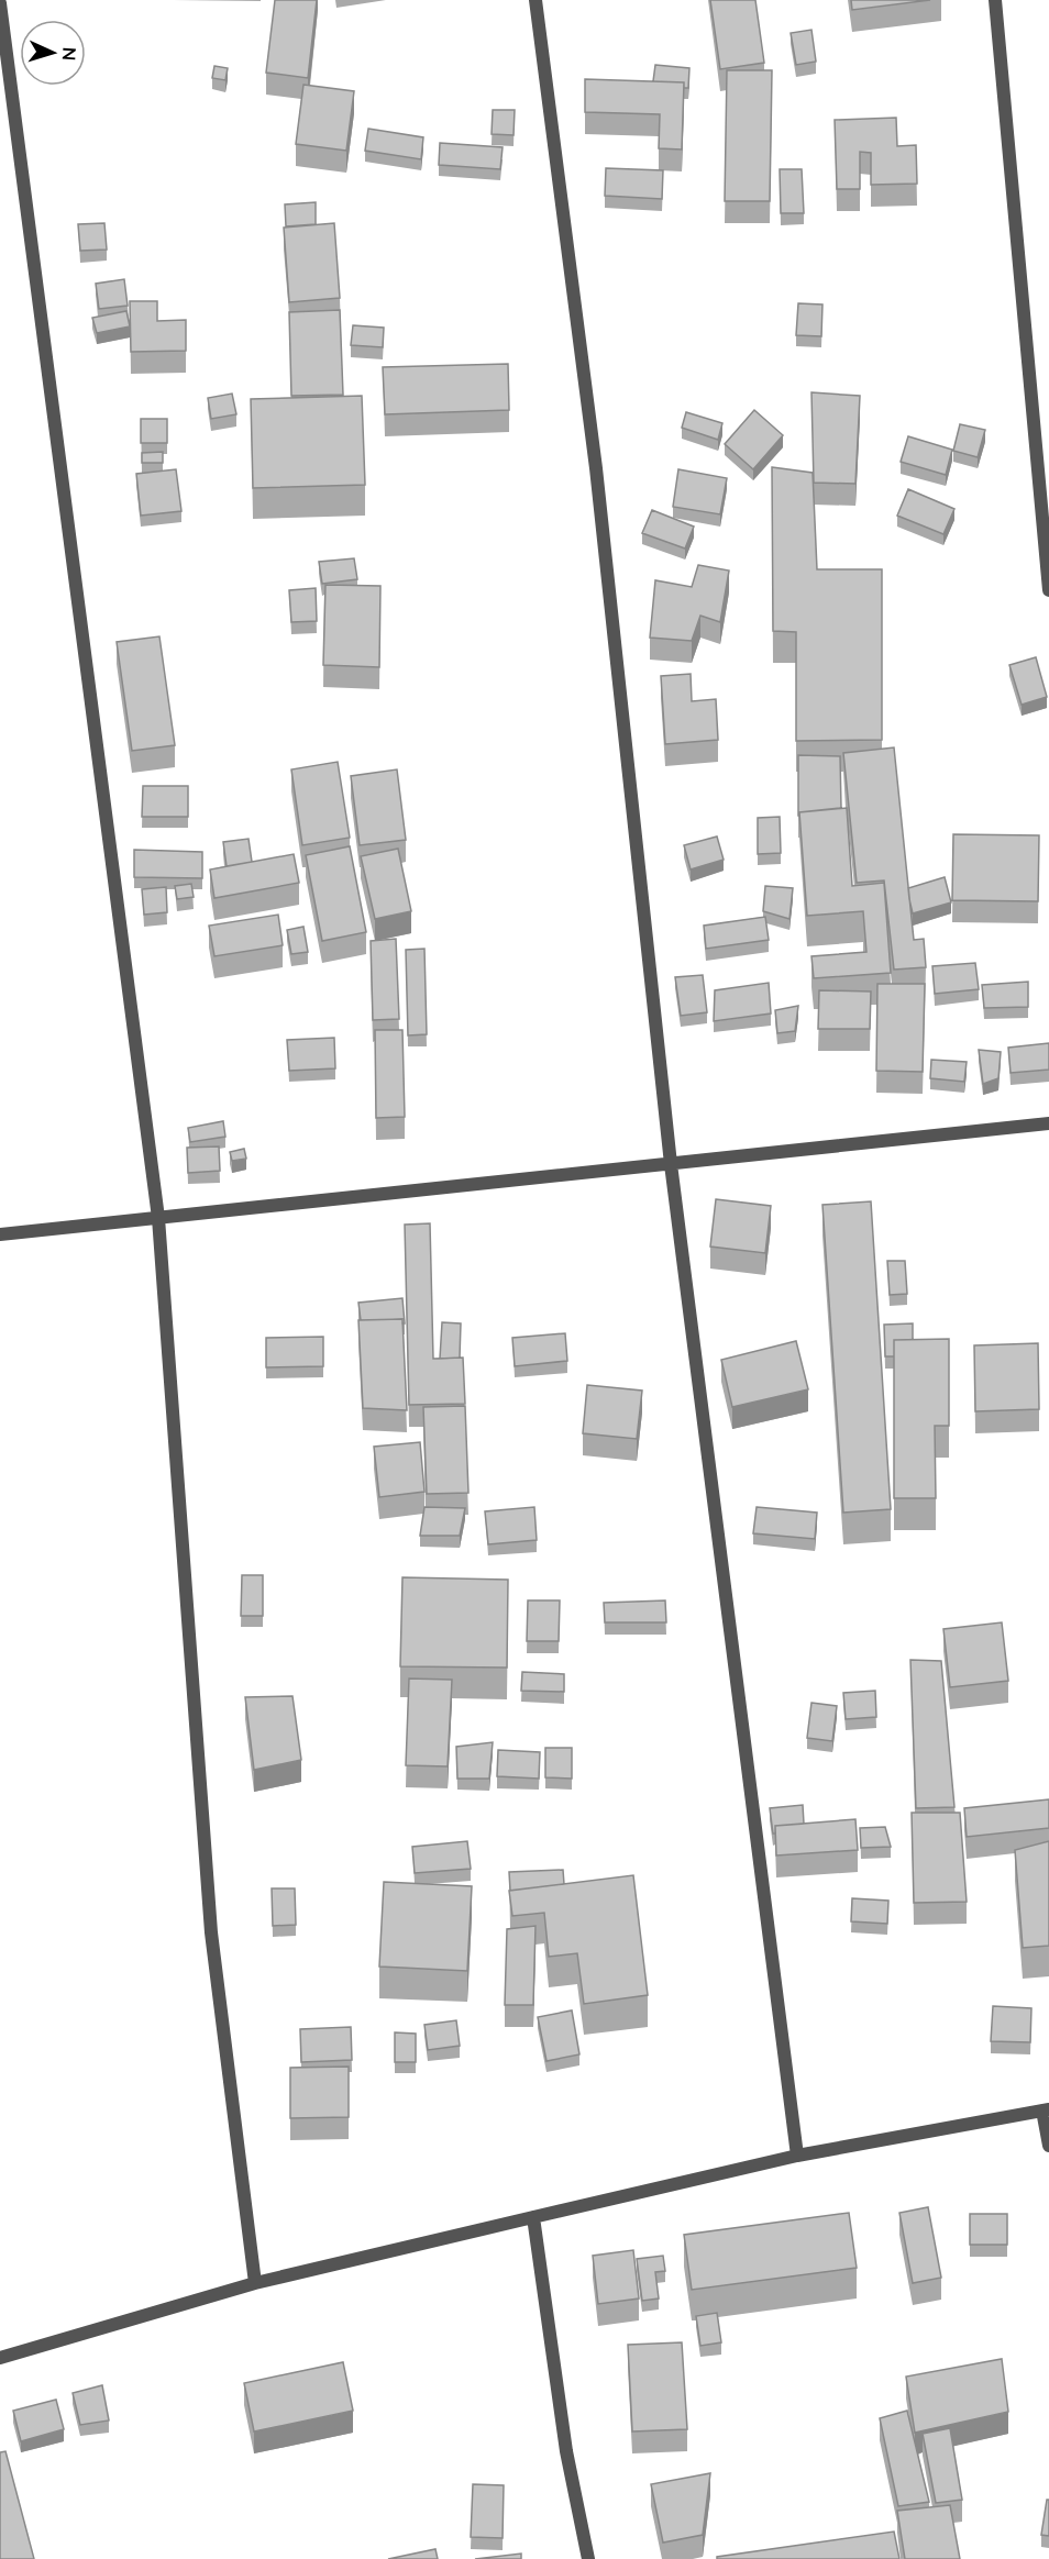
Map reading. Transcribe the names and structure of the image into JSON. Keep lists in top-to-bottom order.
{
  "north": "right"
}
